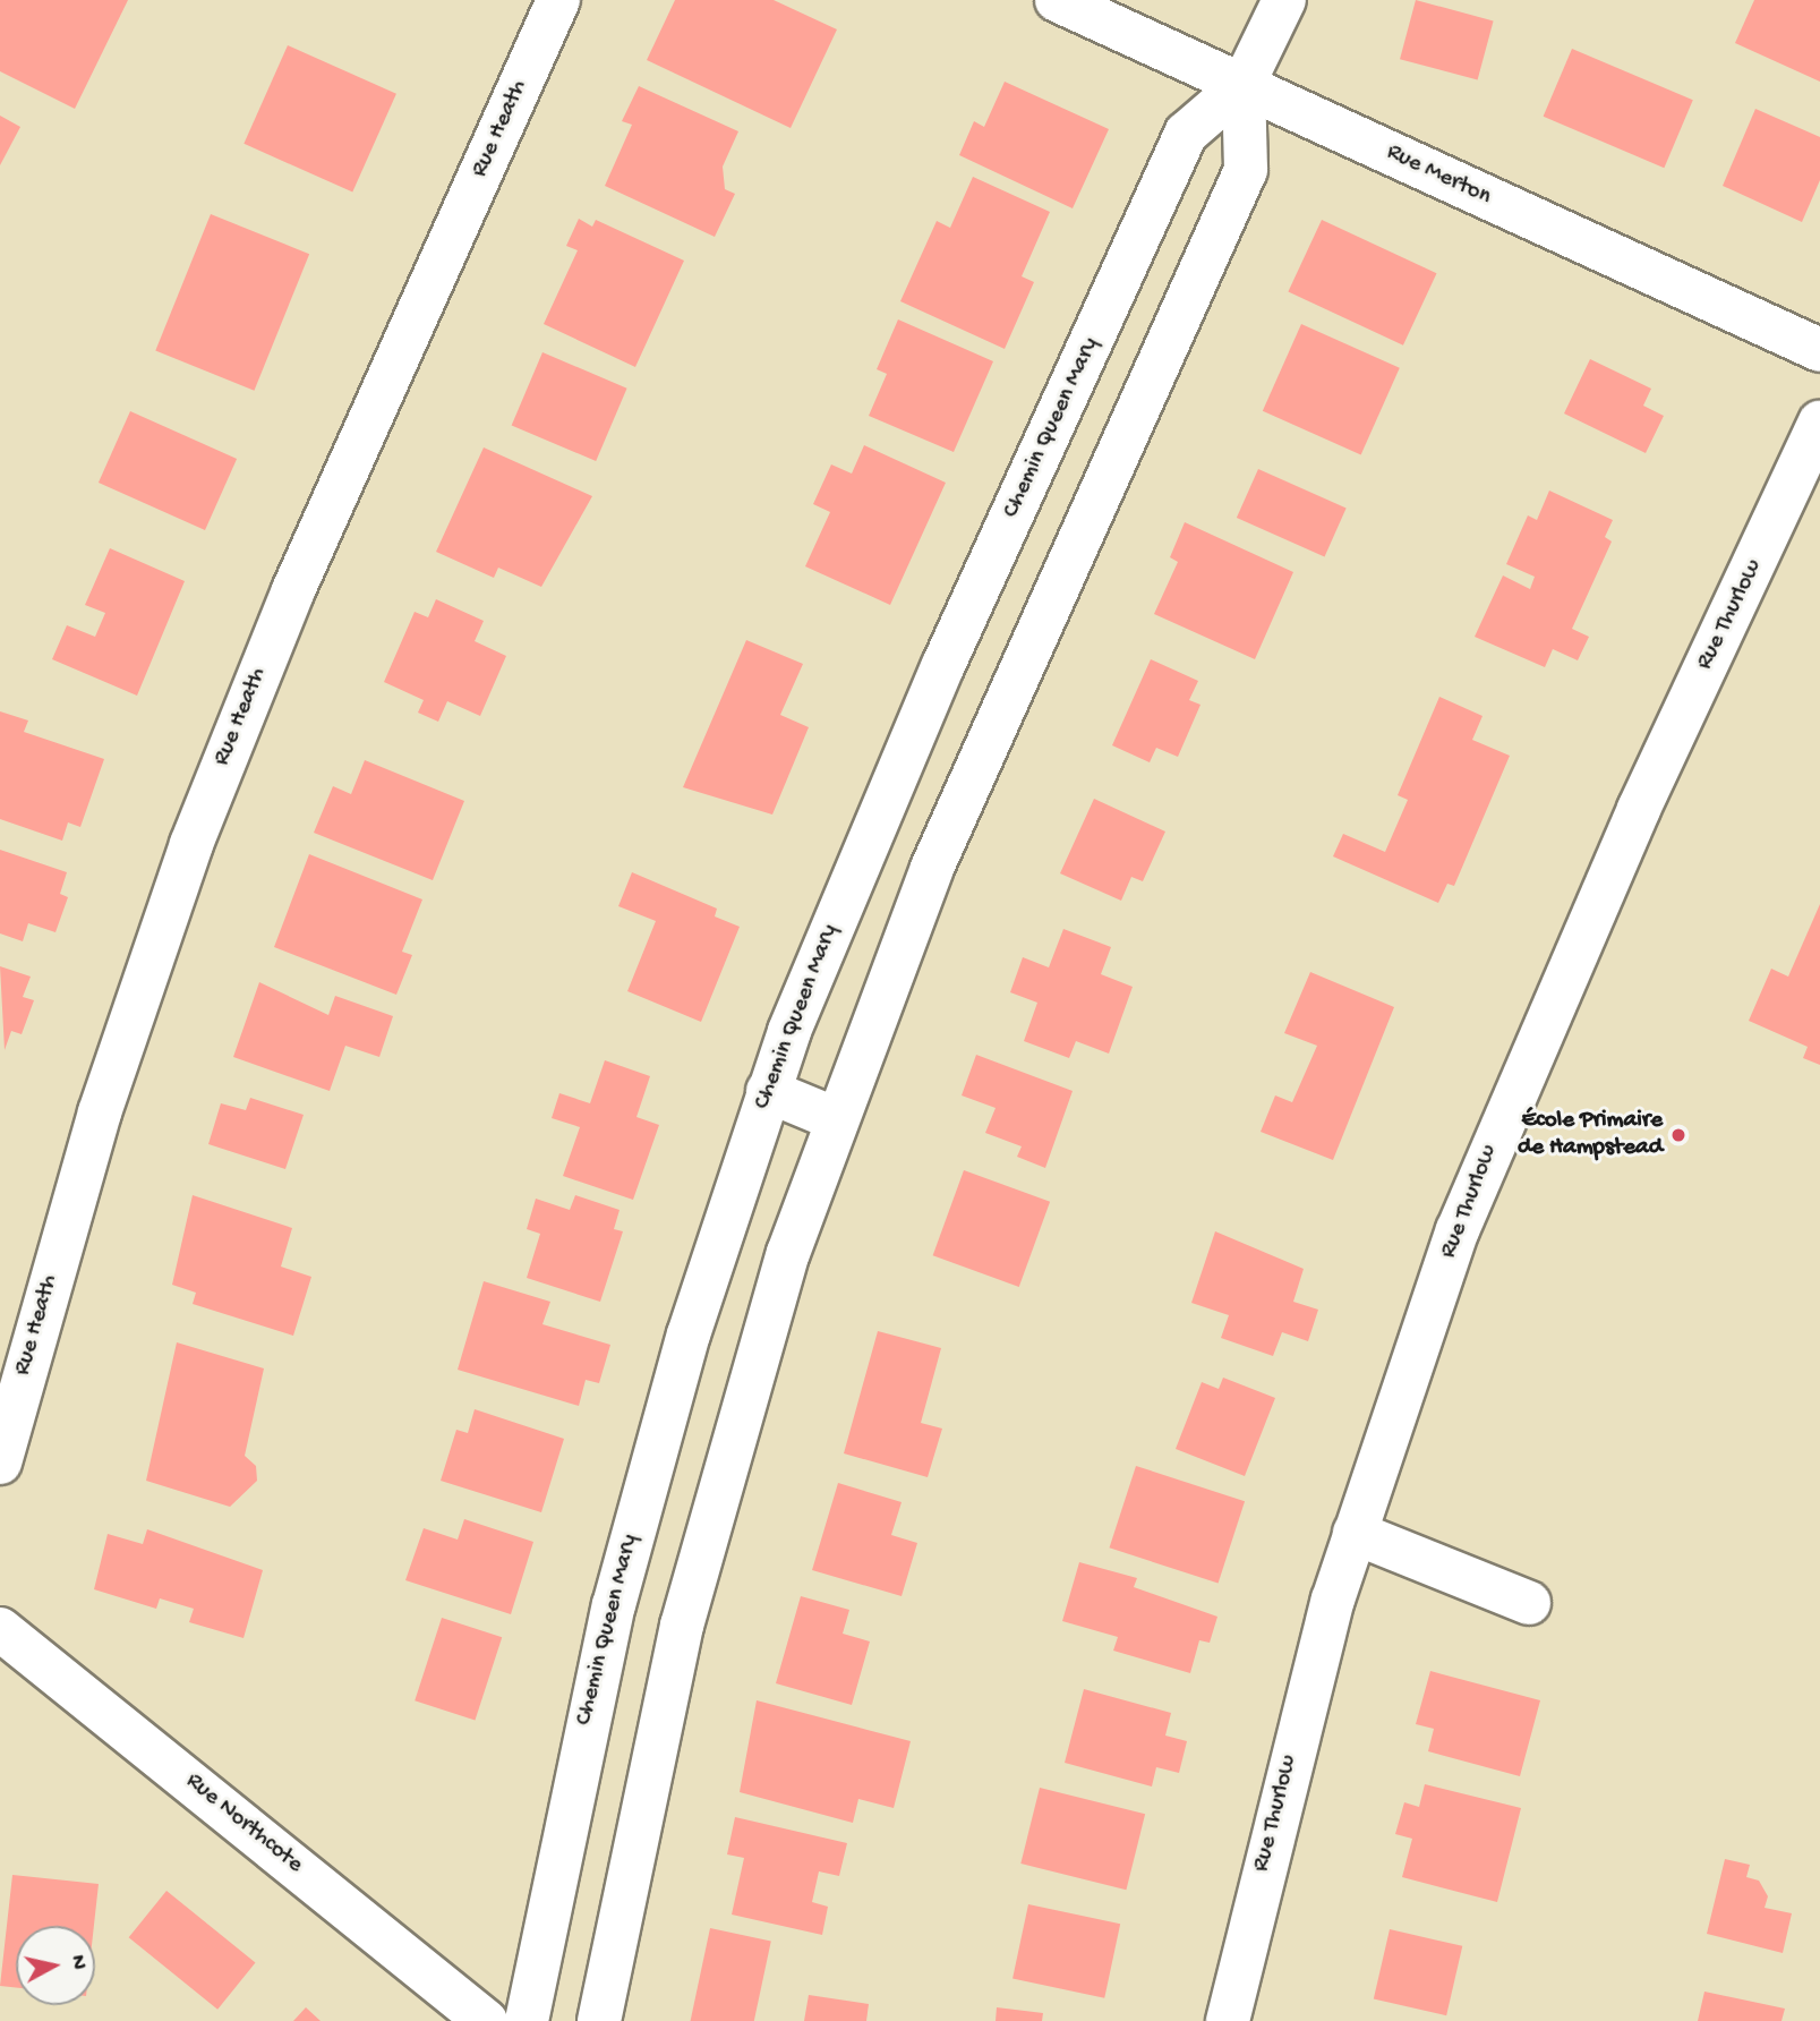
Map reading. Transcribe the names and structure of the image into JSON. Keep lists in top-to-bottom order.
{
  "streets": {
    "street": [
      "Rue Heath",
      "Rue Merton",
      "Chemin Queen Mary",
      "Rue Thurlow",
      "Rue Northcote"
    ]
  },
  "crossings": [
    ["Rue Merton", "Chemin Queen Mary"]
  ],
  "places": ["École Primaire de Hampstead"],
  "north": "right"
}
